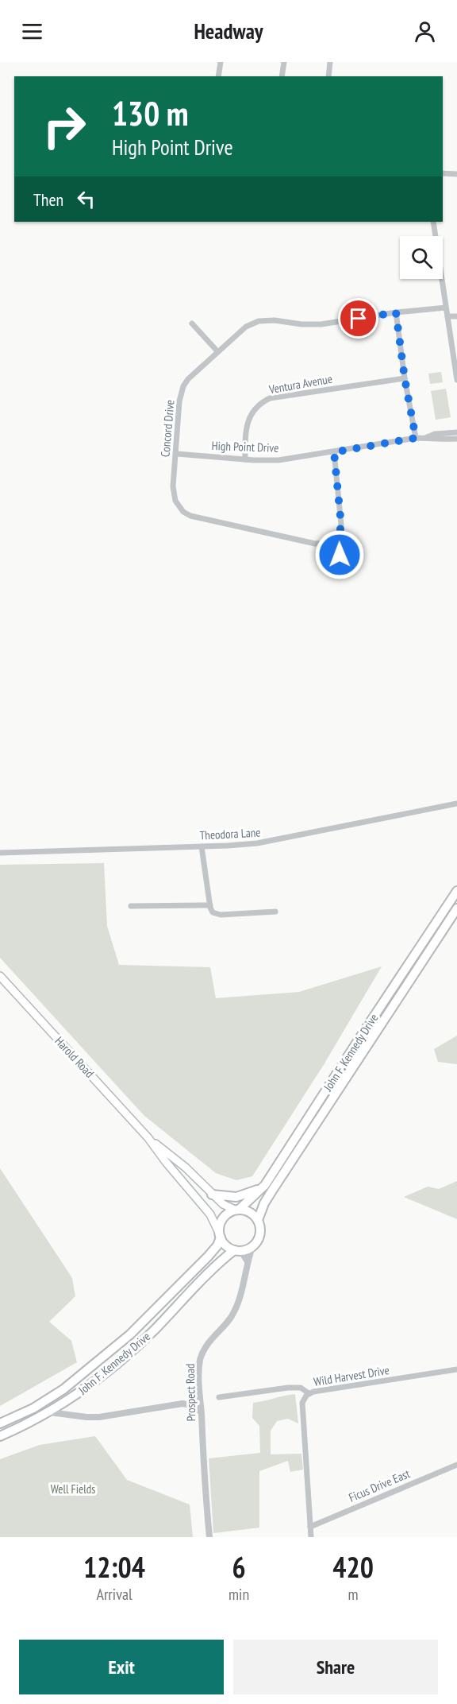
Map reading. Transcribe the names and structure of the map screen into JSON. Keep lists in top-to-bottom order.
{
  "streets": {
    "highway": ["John F. Kennedy Drive"],
    "main road": ["Harold Road"],
    "street": [
      "Ventura Avenue",
      "Concord Drive",
      "High Point Drive",
      "Theodora Lane",
      "Wild Harvest Drive",
      "Prospect Road",
      "Ficus Drive East"
    ]
  },
  "crossings": [
    ["Ventura Avenue", "High Point Drive"],
    ["Concord Drive", "High Point Drive"],
    ["John F. Kennedy Drive", "Harold Road"],
    ["John F. Kennedy Drive", "Prospect Road"],
    ["Harold Road", "Prospect Road"],
    ["Wild Harvest Drive", "Ficus Drive East"]
  ],
  "parks": ["Well Fields"],
  "page": {
    "header": "Headway",
    "turn": ["130 m", "High Point Drive"],
    "then": "Then",
    "eta": [
      "12:04",
      "Arrival",
      "6",
      "min",
      "420",
      "m"
    ],
    "buttons": ["Exit", "Share"]
  }
}
